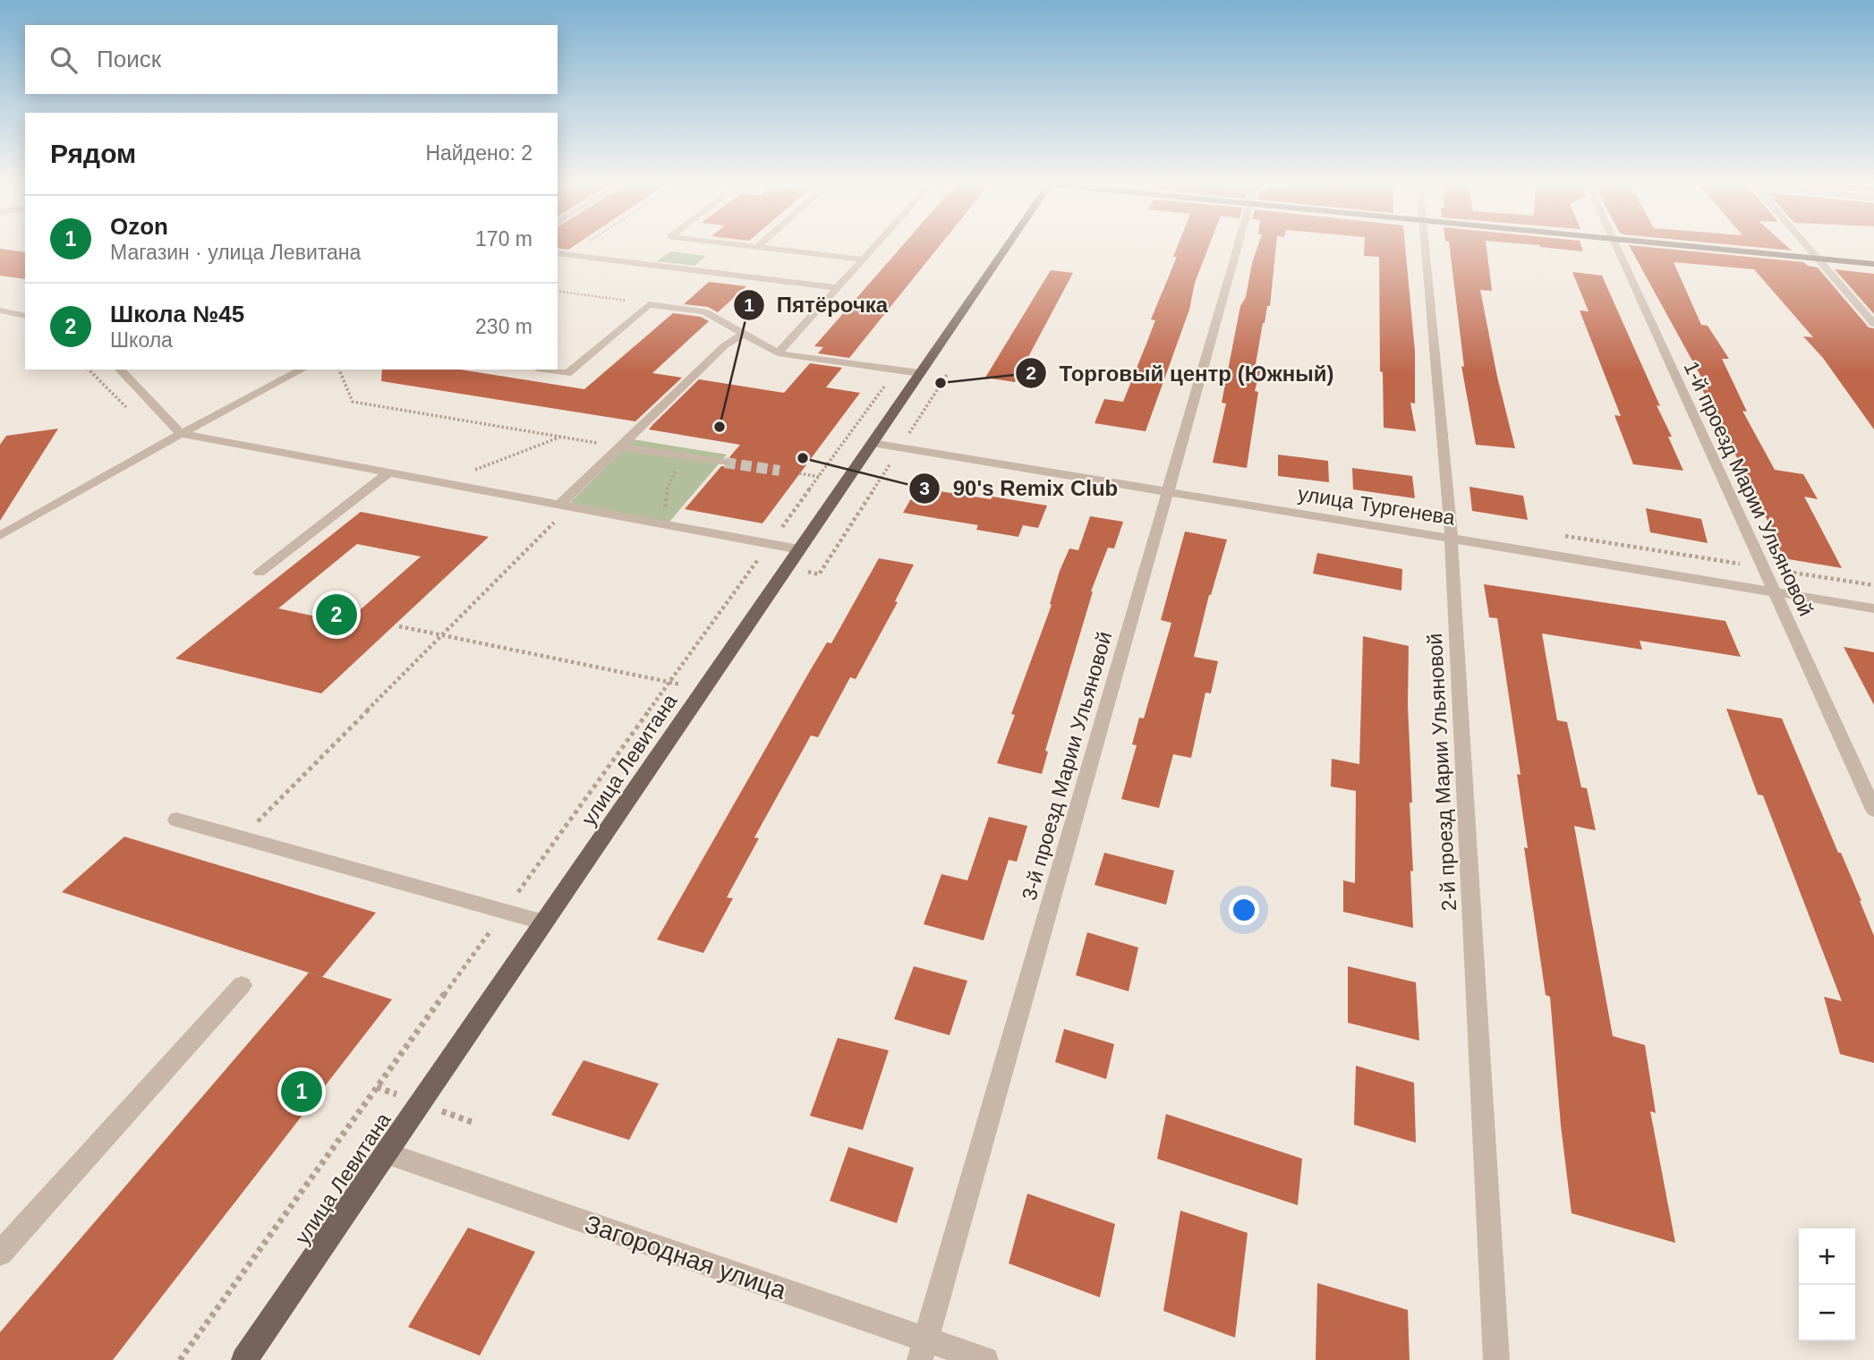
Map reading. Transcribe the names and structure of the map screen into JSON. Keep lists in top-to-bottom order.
{
  "streets": {
    "main road": ["улица Левитана"],
    "street": [
      "1-й проезд Марии Ульяновой",
      "улица Тургенева",
      "3-й проезд Марии Ульяновой",
      "2-й проезд Марии Ульяновой",
      "Загородная улица"
    ]
  },
  "crossings": [
    ["1-й проезд Марии Ульяновой", "улица Тургенева"],
    ["улица Тургенева", "улица Левитана"],
    ["улица Тургенева", "3-й проезд Марии Ульяновой"],
    ["улица Тургенева", "2-й проезд Марии Ульяновой"],
    ["улица Левитана", "Загородная улица"],
    ["3-й проезд Марии Ульяновой", "Загородная улица"]
  ],
  "places": ["Торговый центр (Южный)", "Пятёрочка", "90's Remix Club"],
  "page": {
    "search": "Поиск",
    "heading": ["Рядом", "Найдено: 2"],
    "list": [
      {
        "mark": "1",
        "name": "Ozon",
        "note": "Магазин · улица Левитана",
        "value": "170 m"
      },
      {
        "mark": "2",
        "name": "Школа №45",
        "note": "Школа",
        "value": "230 m"
      }
    ],
    "pins": ["2", "1"],
    "map_buttons": ["+", "−"]
  }
}
